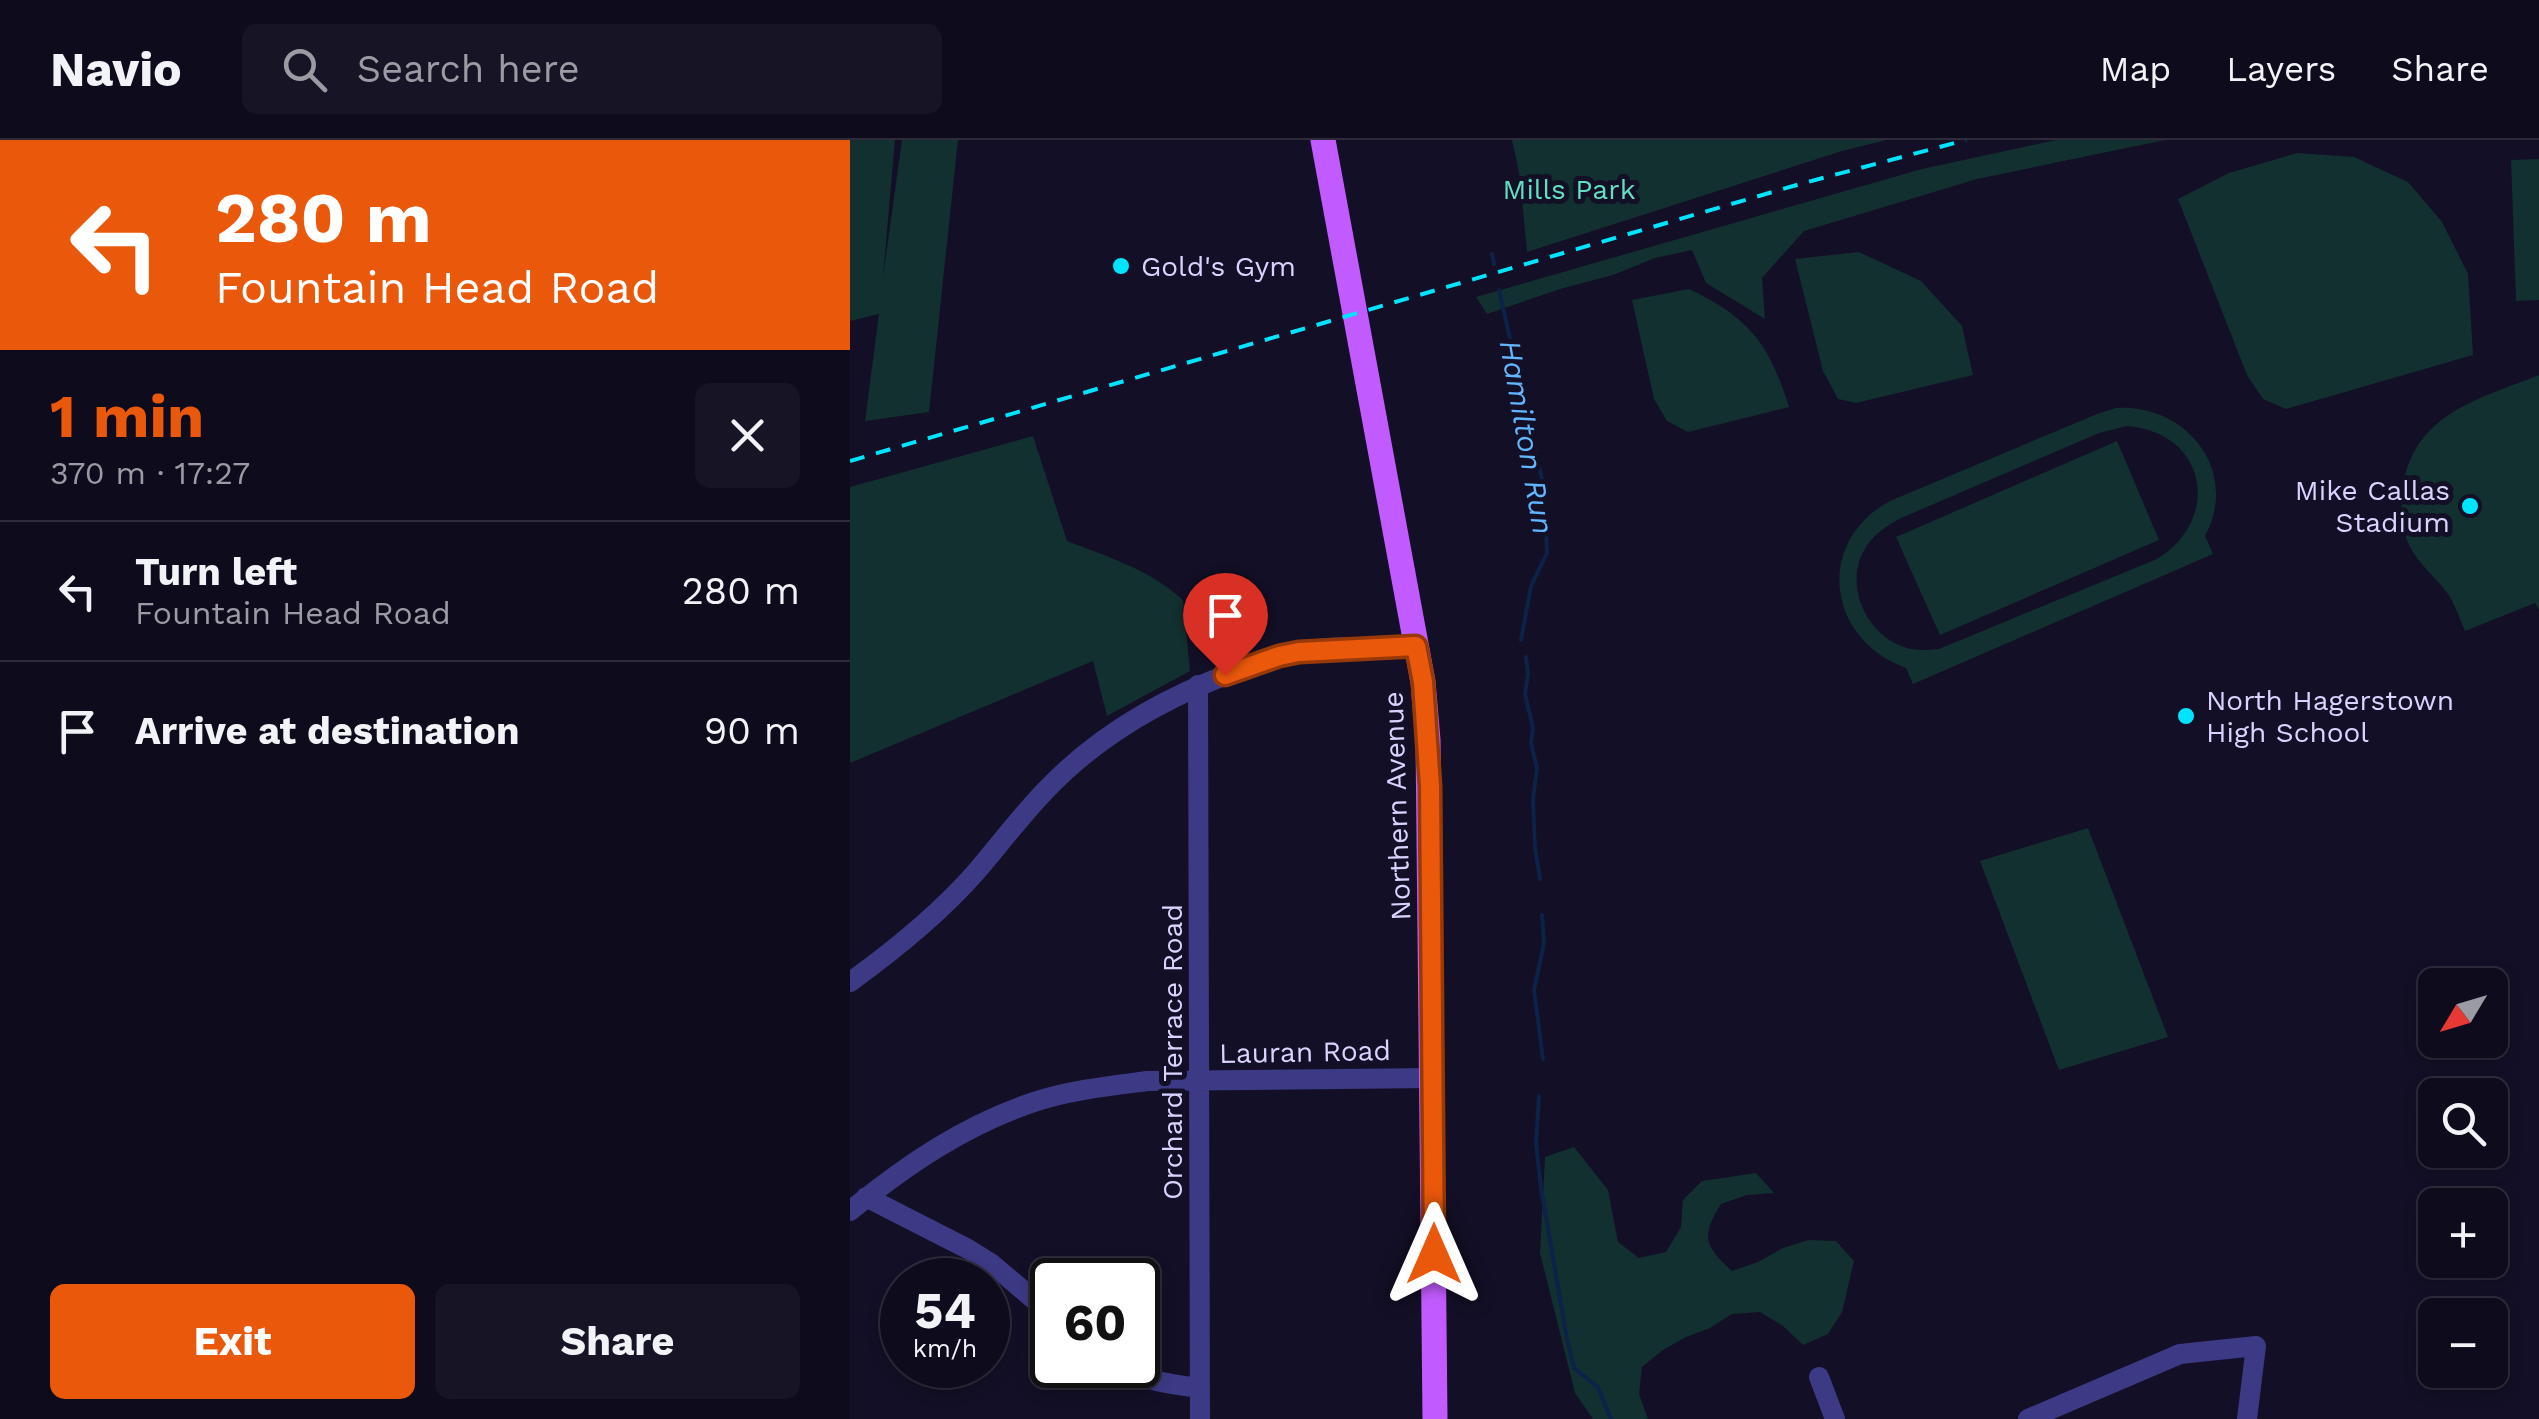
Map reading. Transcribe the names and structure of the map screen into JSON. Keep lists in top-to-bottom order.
{
  "streets": {
    "main road": ["Northern Avenue"],
    "street": ["Orchard Terrace Road", "Lauran Road"]
  },
  "crossings": [
    ["Northern Avenue", "Lauran Road"],
    ["Orchard Terrace Road", "Lauran Road"]
  ],
  "water": ["Hamilton Run"],
  "parks": ["Mills Park"],
  "places": ["Gold's Gym", "Mike Callas Stadium", "North Hagerstown High School"],
  "north": "bottom left",
  "page": {
    "header": "Navio",
    "search": "Search here",
    "nav": ["Map", "Layers", "Share"],
    "turn": ["280 m", "Fountain Head Road"],
    "heading": ["1 min", "370 m · 17:27"],
    "list": [
      {
        "name": "Turn left",
        "note": "Fountain Head Road",
        "value": "280 m"
      },
      {
        "name": "Arrive at destination",
        "value": "90 m"
      }
    ],
    "map_buttons": ["+", "−"],
    "speed": "54 km/h",
    "limit": "60",
    "buttons": ["Exit", "Share"]
  }
}
